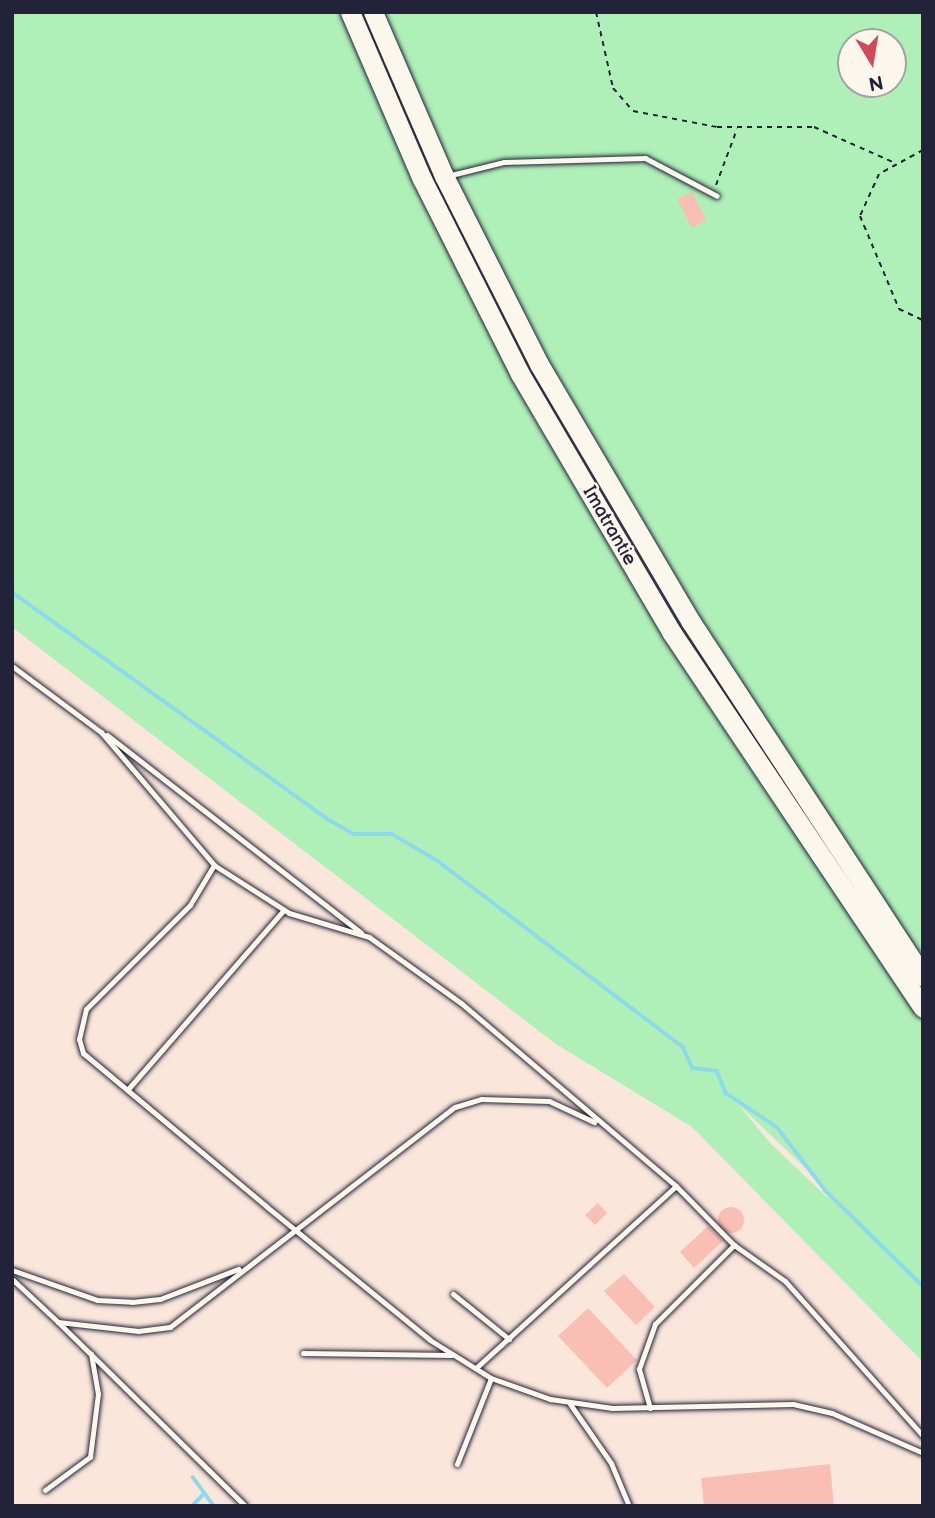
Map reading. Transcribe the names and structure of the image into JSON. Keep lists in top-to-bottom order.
{
  "streets": {
    "highway": ["Imatrantie"]
  },
  "north": "bottom"
}
